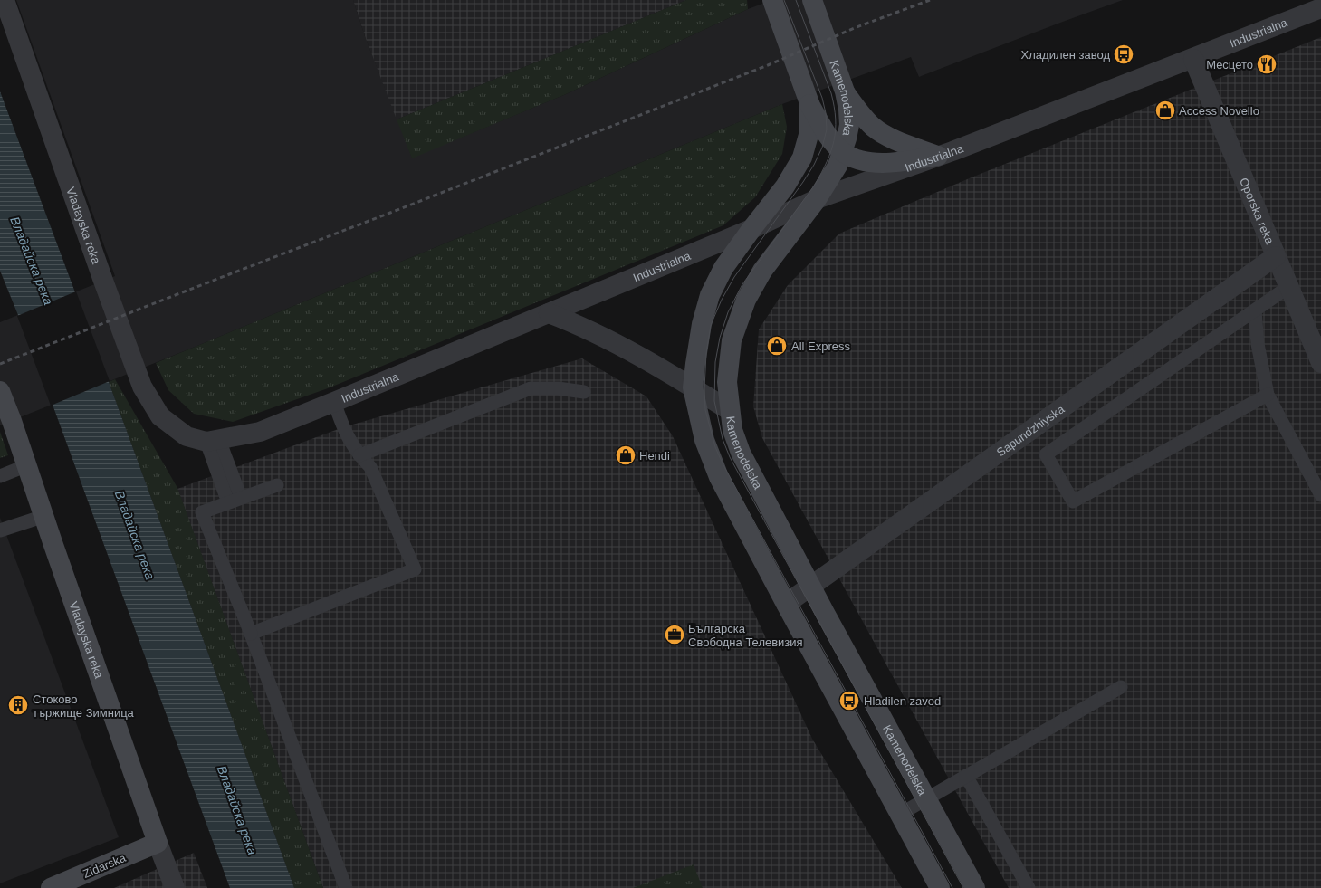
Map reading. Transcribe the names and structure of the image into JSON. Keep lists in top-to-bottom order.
{
  "streets": {
    "main road": ["Kamenodelska", "Vladayska reka", "Zidarska"],
    "street": ["Industrialna", "Oporska reka", "Sapundzhiyska"]
  },
  "crossings": [
    ["Industrialna", "Kamenodelska"],
    ["Industrialna", "Oporska reka"],
    ["Industrialna", "Vladayska reka"],
    ["Kamenodelska", "Sapundzhiyska"],
    ["Oporska reka", "Sapundzhiyska"],
    ["Vladayska reka", "Zidarska"]
  ],
  "water": ["Владайска река"],
  "places": {
    "bus stop": ["Хладилен завод", "Hladilen zavod"],
    "restaurant": ["Месцето"],
    "shop": ["Access Novello", "All Express", "Hendi"],
    "office": ["Българска Свободна Телевизия"],
    "building": ["Стоково тържище Зимница"]
  }
}
